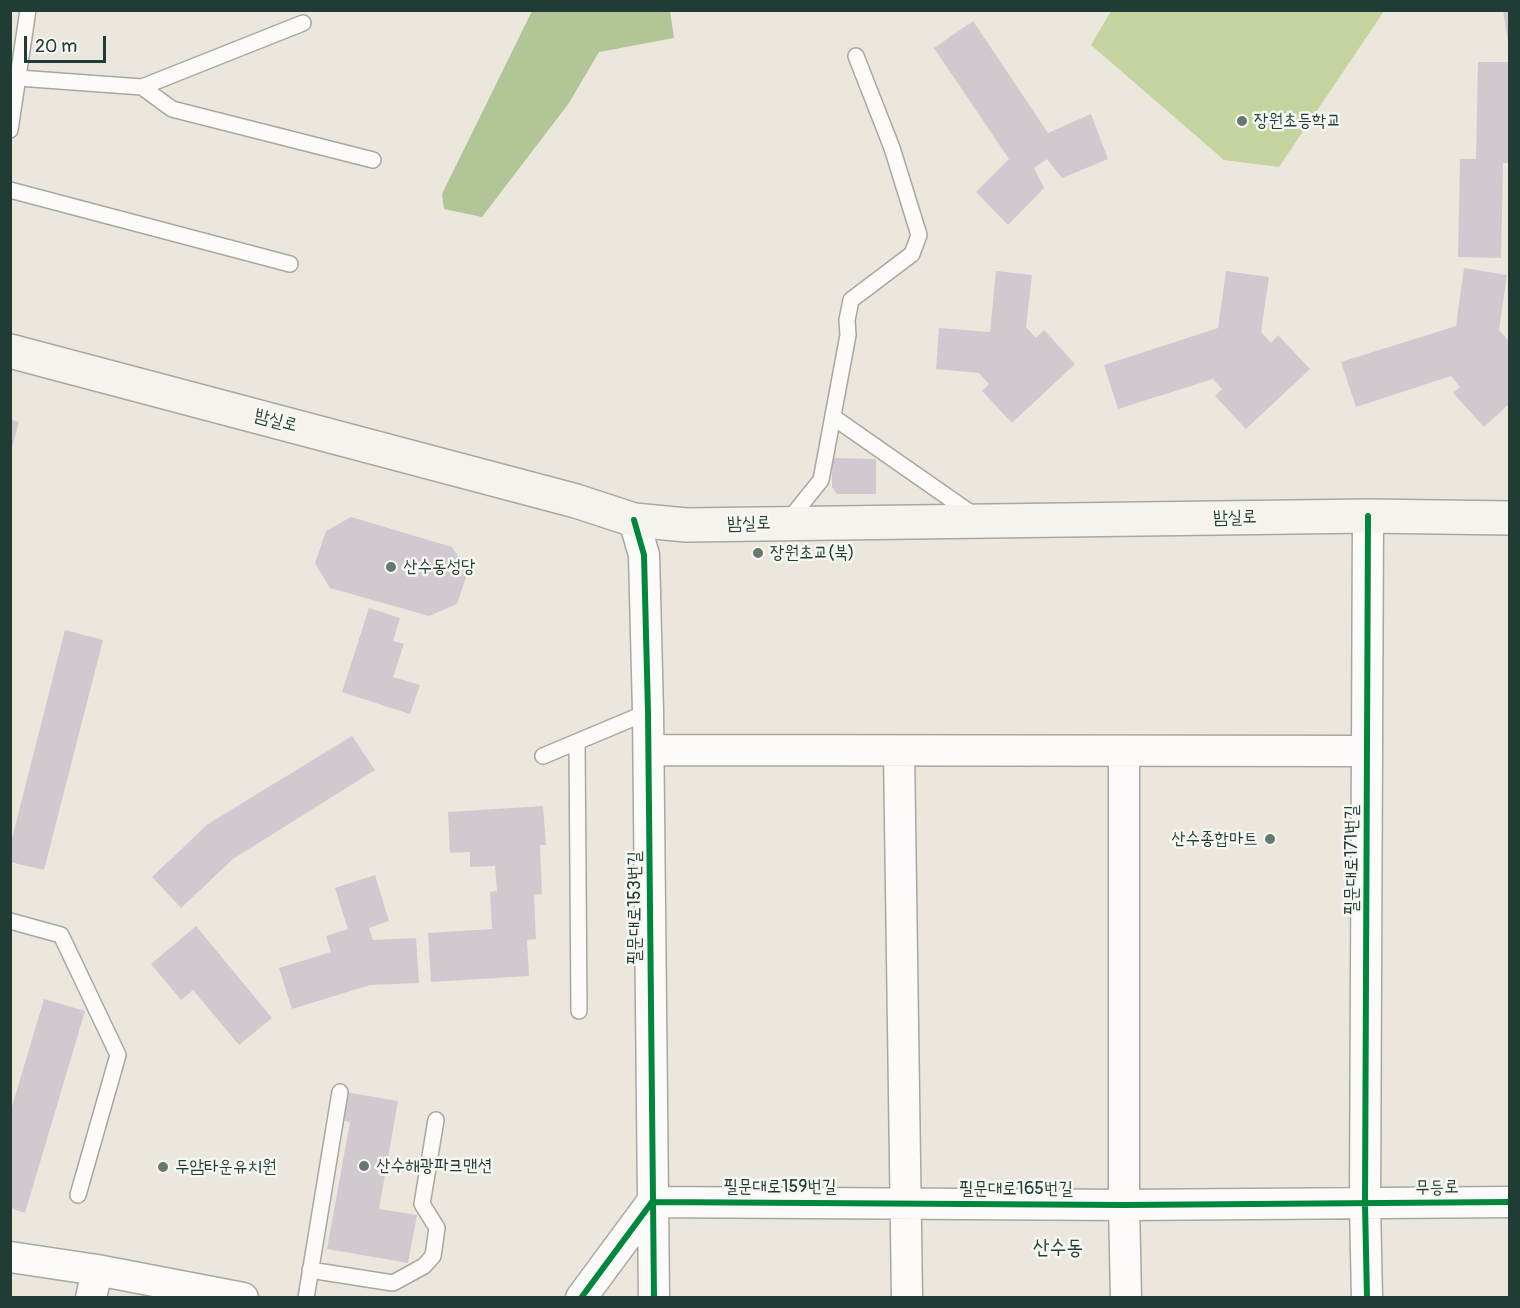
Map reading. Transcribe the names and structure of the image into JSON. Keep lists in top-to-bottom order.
{
  "streets": {
    "main road": ["밤실로"],
    "street": [
      "필문대로171번길",
      "필문대로153번길",
      "필문대로159번길",
      "무등로",
      "필문대로165번길"
    ]
  },
  "crossings": [
    ["밤실로", "필문대로171번길"],
    ["밤실로", "필문대로153번길"],
    ["필문대로171번길", "무등로"],
    ["필문대로153번길", "필문대로159번길"],
    ["필문대로159번길", "필문대로165번길"]
  ],
  "districts": ["산수동"],
  "places": [
    "장원초등학교",
    "장원초교(북)",
    "산수동성당",
    "산수종합마트",
    "산수해광파크맨션",
    "두암타운유치원"
  ],
  "scale_bar": "20 m"
}
